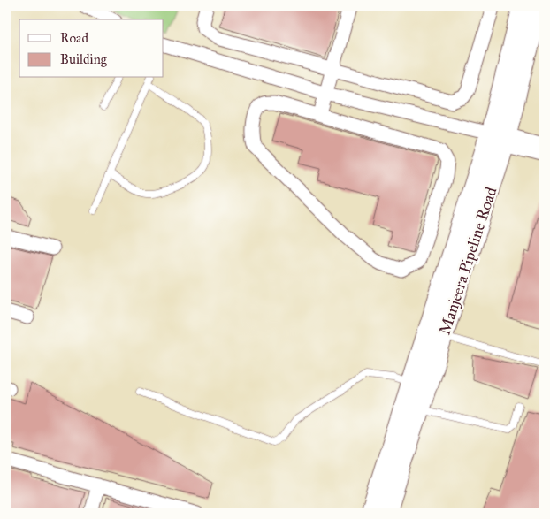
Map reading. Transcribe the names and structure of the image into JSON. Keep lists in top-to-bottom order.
{
  "streets": {
    "main road": ["Manjeera Pipeline Road"]
  },
  "legend": ["Road", "Building"]
}
